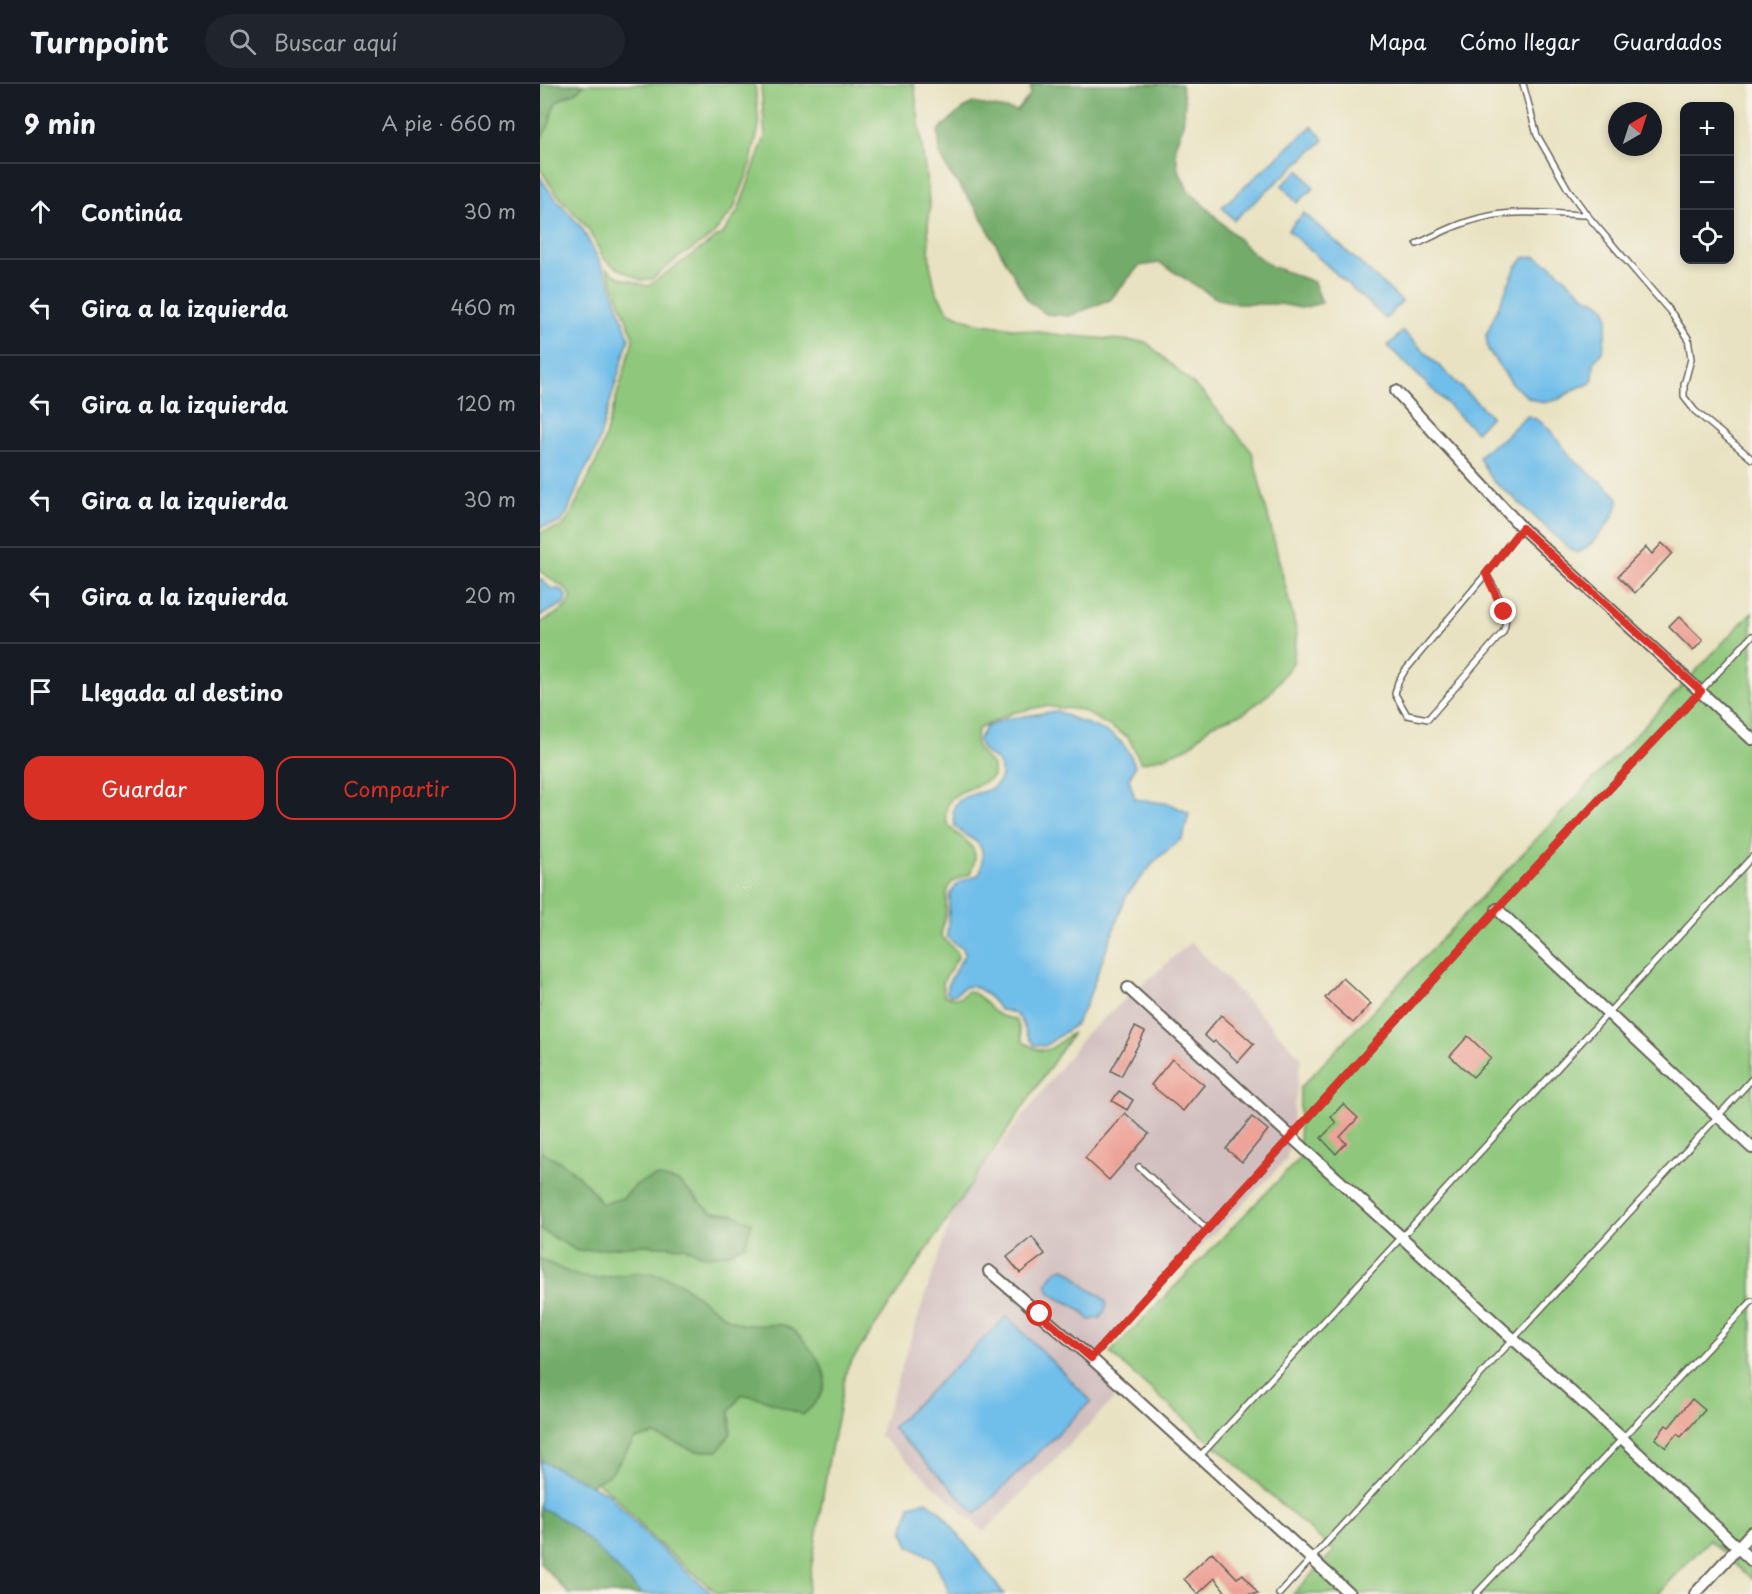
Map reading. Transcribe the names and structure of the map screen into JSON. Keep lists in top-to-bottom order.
{
  "north": "top right",
  "page": {
    "header": "Turnpoint",
    "search": "Buscar aquí",
    "nav": ["Mapa", "Cómo llegar", "Guardados"],
    "heading": ["9 min", "A pie · 660 m"],
    "map_buttons": ["+", "−"],
    "list": [
      ["Continúa", "30 m"],
      ["Gira a la izquierda", "460 m"],
      ["Gira a la izquierda", "120 m"],
      ["Gira a la izquierda", "30 m"],
      ["Gira a la izquierda", "20 m"],
      "Llegada al destino"
    ],
    "buttons": ["Guardar", "Compartir"]
  }
}
